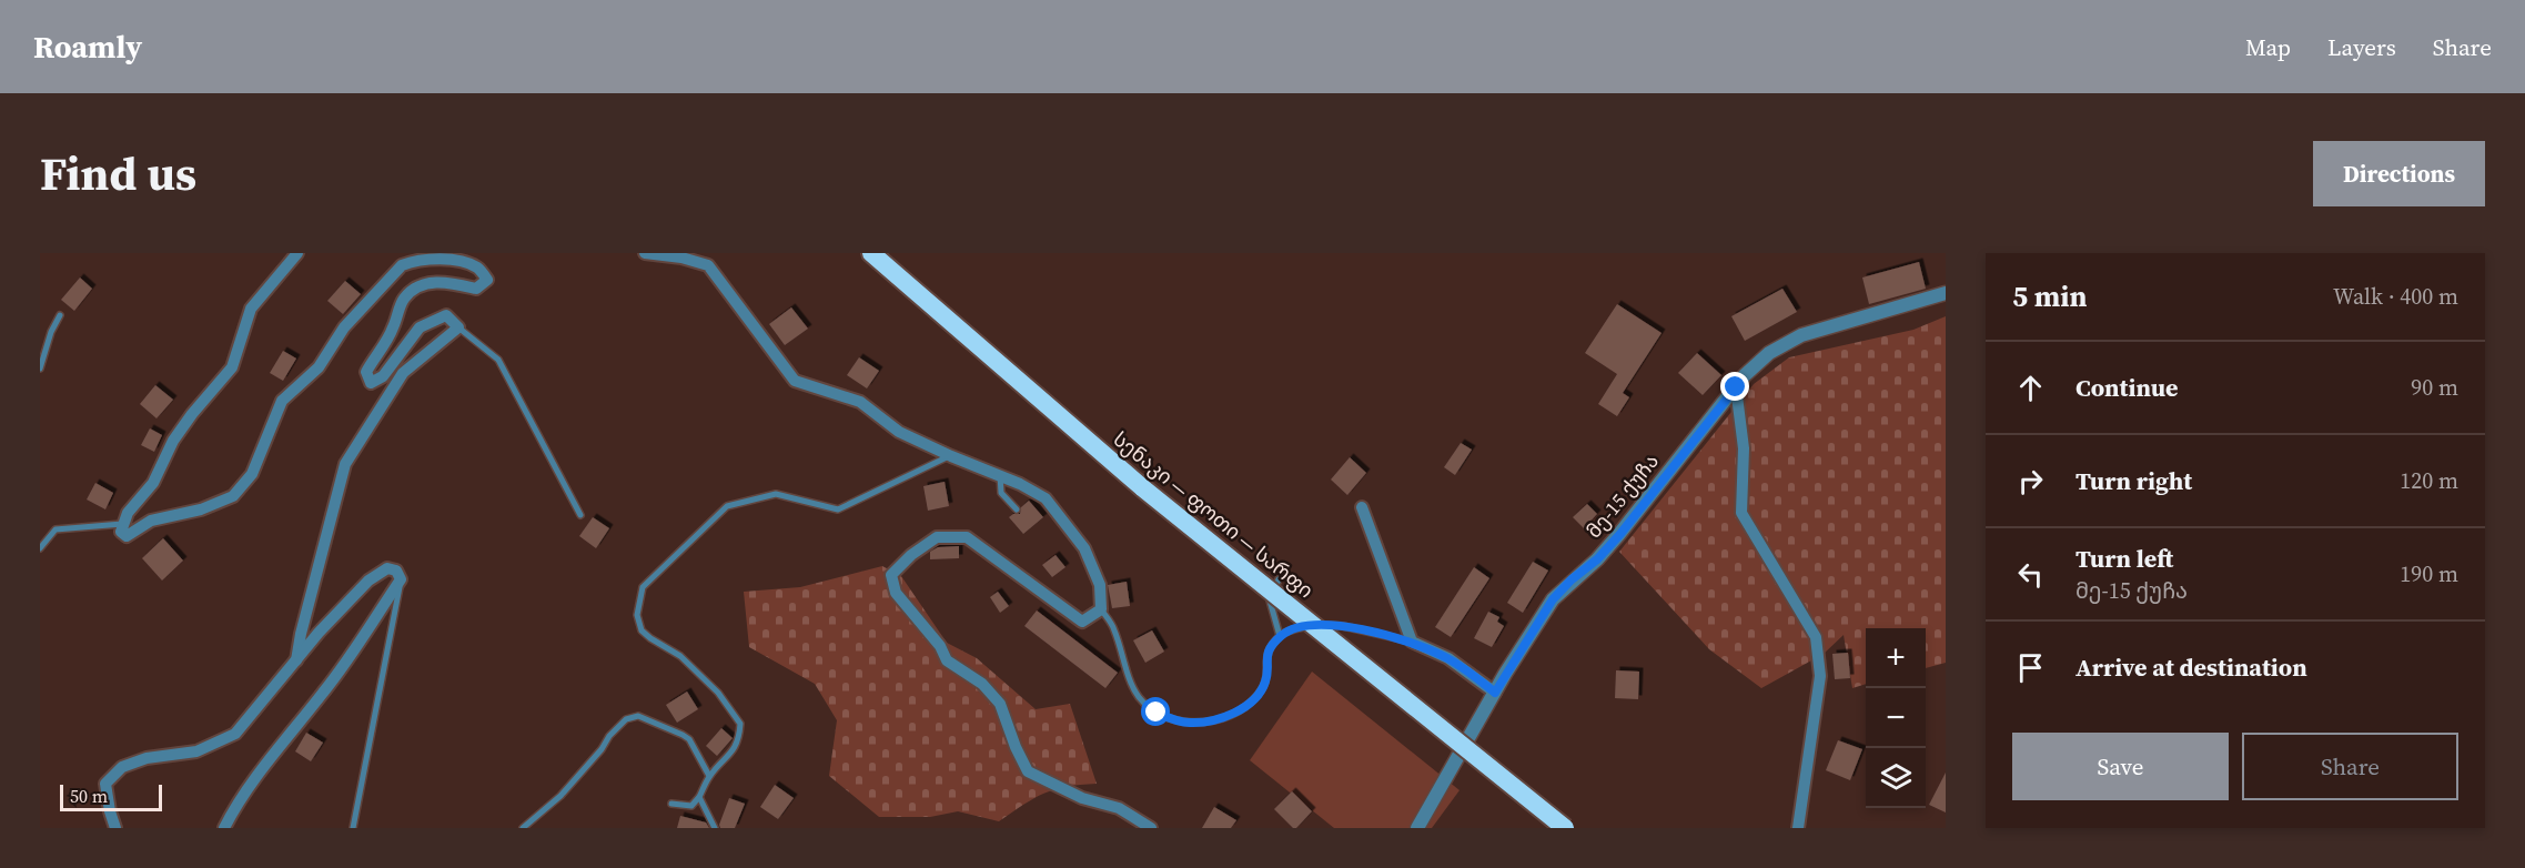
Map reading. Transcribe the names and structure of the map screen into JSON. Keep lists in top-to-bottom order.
{
  "streets": {
    "highway": ["სენაკი — ფოთი — სარფი"],
    "street": ["მე-15 ქუჩა"]
  },
  "scale_bar": "50 m",
  "page": {
    "header": "Roamly",
    "nav": ["Map", "Layers", "Share"],
    "title": "Find us",
    "buttons": [
      "Directions",
      ["Save", "Share"]
    ],
    "heading": ["5 min", "Walk · 400 m"],
    "list": [
      ["Continue", "90 m"],
      ["Turn right", "120 m"],
      ["Turn left", "მე-15 ქუჩა", "190 m"],
      "Arrive at destination"
    ],
    "map_buttons": ["+", "−"],
    "scale": "50 m"
  }
}
